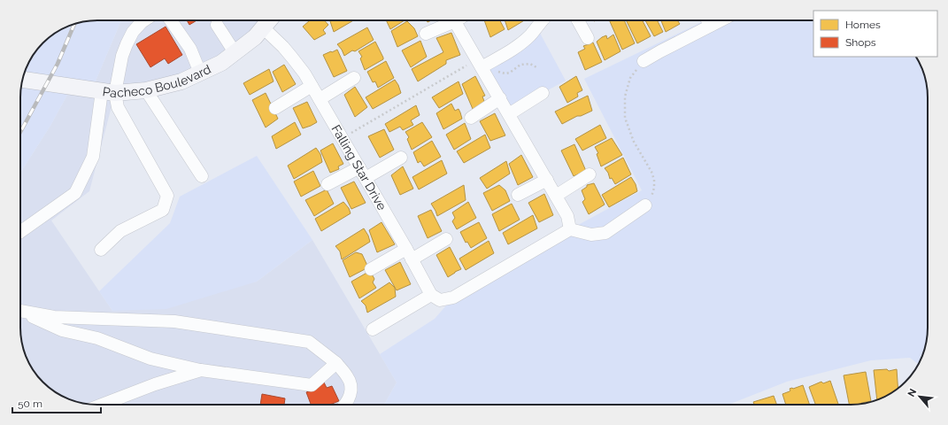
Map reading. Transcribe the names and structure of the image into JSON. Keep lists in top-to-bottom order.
{
  "streets": {
    "main road": ["Pacheco Boulevard"],
    "street": ["Falling Star Drive"]
  },
  "crossings": [
    ["Pacheco Boulevard", "Falling Star Drive"]
  ],
  "legend": ["Homes", "Shops"],
  "scale_bar": "50 m",
  "north": "top left"
}
